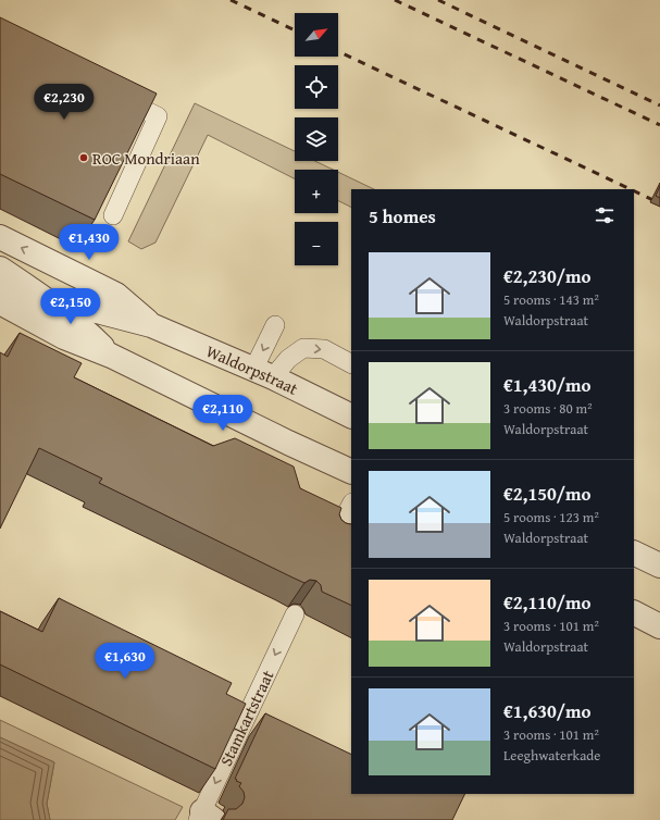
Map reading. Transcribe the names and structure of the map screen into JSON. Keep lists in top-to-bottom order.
{
  "streets": {
    "street": ["Waldorpstraat"],
    "lane": ["Stamkartstraat"]
  },
  "one_way": ["Stamkartstraat"],
  "places": ["ROC Mondriaan"],
  "north": "top right",
  "page": {
    "map_buttons": ["+", "−"],
    "price": [
      "€2,230",
      "€1,430",
      "€2,150",
      "€2,110",
      "€1,630"
    ],
    "heading": "5 homes",
    "list": [
      {
        "name": "€2,230/mo",
        "note": "5 rooms · 143 m² · Waldorpstraat"
      },
      {
        "name": "€1,430/mo",
        "note": "3 rooms · 80 m² · Waldorpstraat"
      },
      {
        "name": "€2,150/mo",
        "note": "5 rooms · 123 m² · Waldorpstraat"
      },
      {
        "name": "€2,110/mo",
        "note": "3 rooms · 101 m² · Waldorpstraat"
      },
      {
        "name": "€1,630/mo",
        "note": "3 rooms · 101 m² · Leeghwaterkade"
      }
    ]
  }
}
